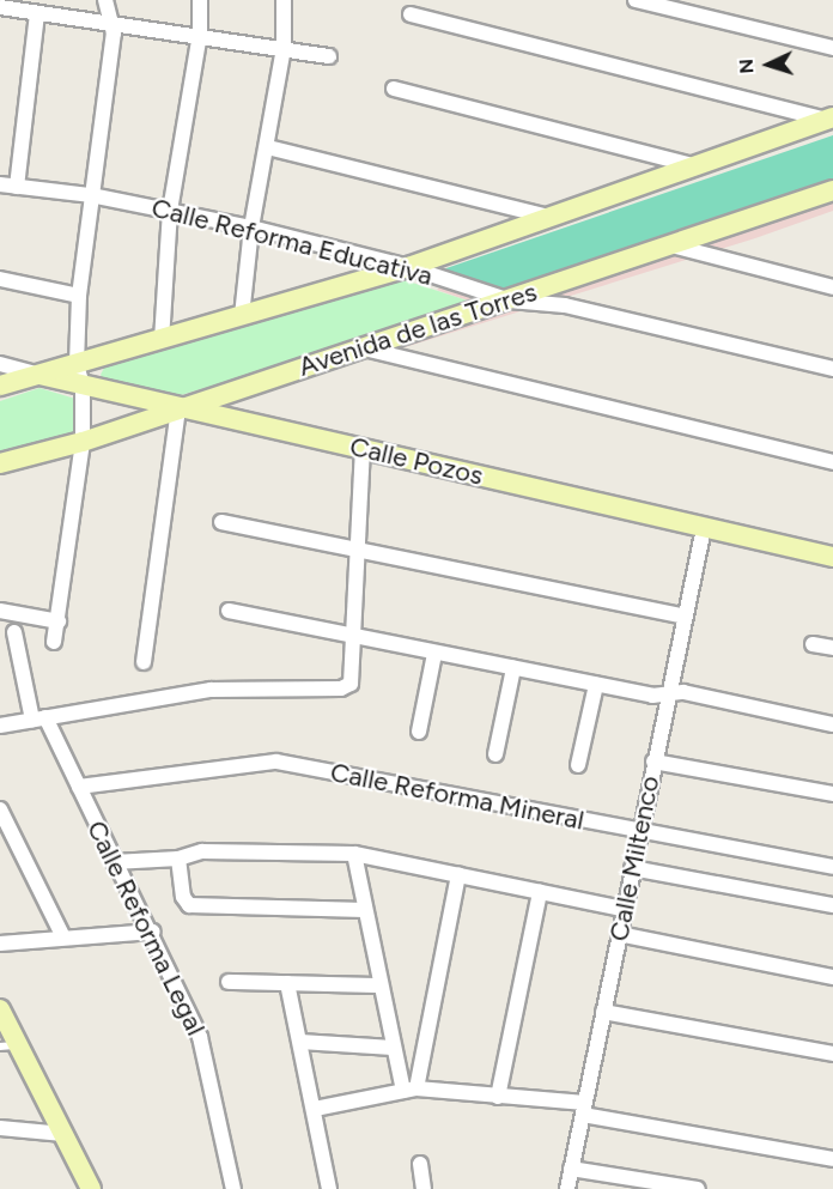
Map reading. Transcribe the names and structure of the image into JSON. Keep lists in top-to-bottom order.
{
  "streets": {
    "street": [
      "Calle Reforma Educativa",
      "Avenida de las Torres",
      "Calle Pozos",
      "Calle Reforma Mineral",
      "Calle Miltenco",
      "Calle Reforma Legal"
    ]
  },
  "crossings": [
    ["Calle Reforma Educativa", "Avenida de las Torres"],
    ["Avenida de las Torres", "Calle Pozos"],
    ["Calle Pozos", "Calle Miltenco"],
    ["Calle Reforma Mineral", "Calle Miltenco"],
    ["Calle Reforma Mineral", "Calle Reforma Legal"]
  ],
  "north": "left"
}
